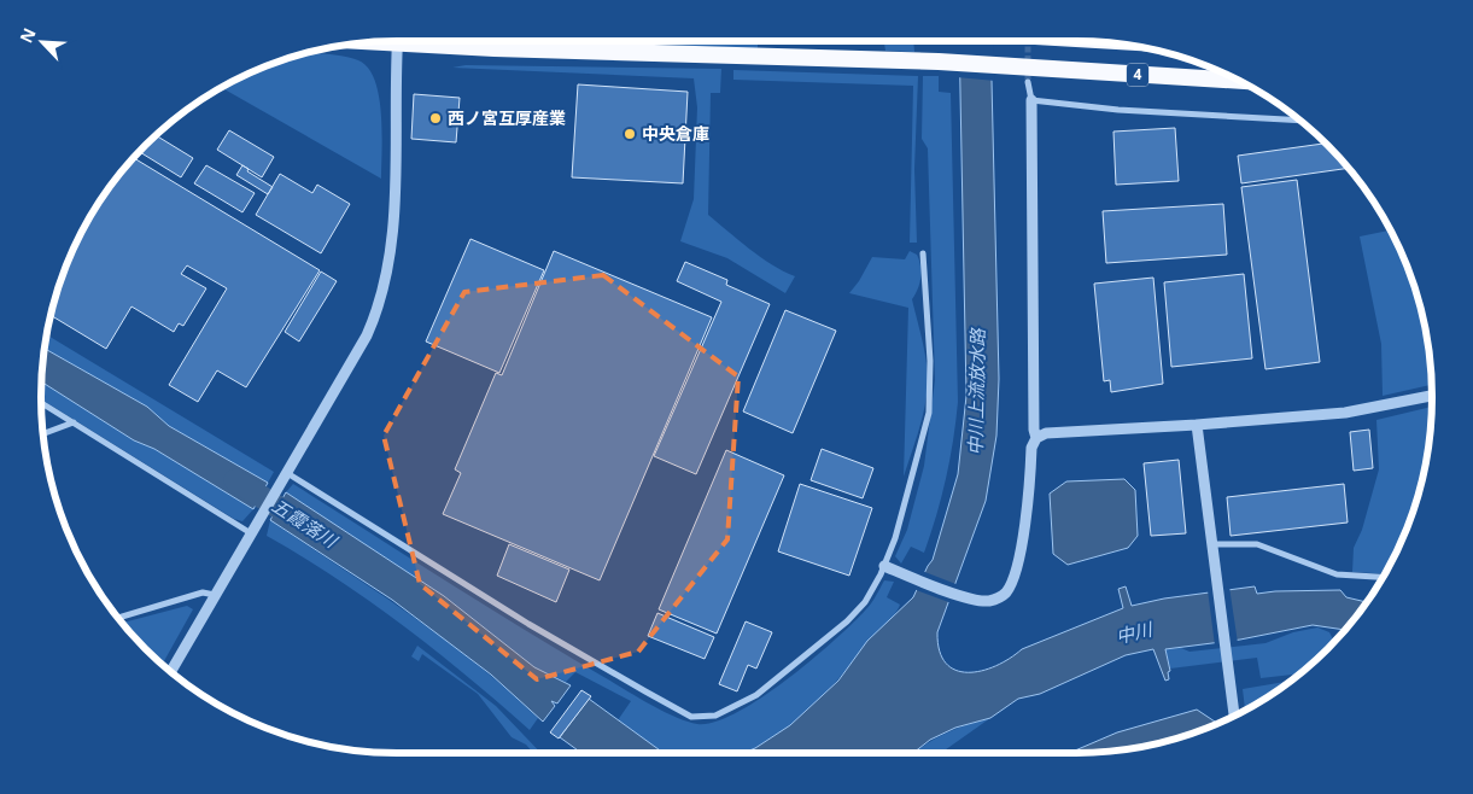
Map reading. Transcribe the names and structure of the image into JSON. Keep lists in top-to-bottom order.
{
  "streets": {
    "highway": ["4"]
  },
  "water": ["中川上流放水路", "五霞落川", "中川"],
  "places": ["西ノ宮互厚産業", "中央倉庫"],
  "north": "top left"
}
